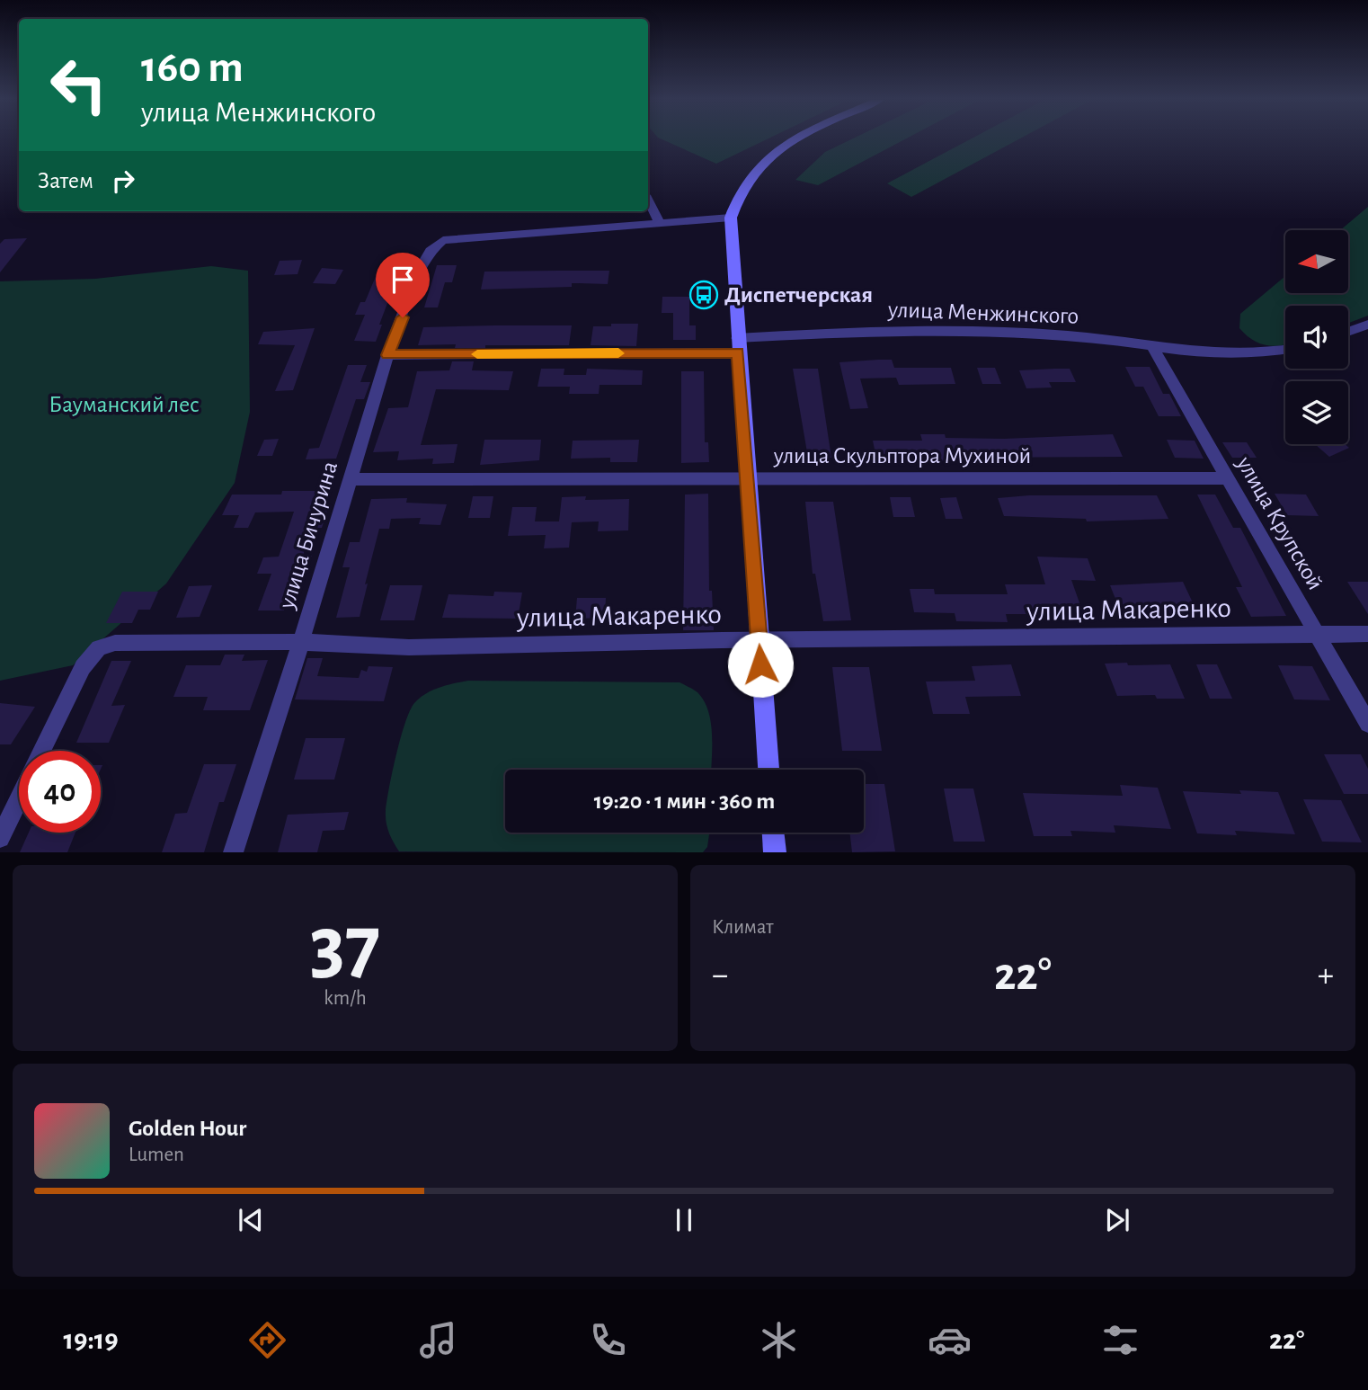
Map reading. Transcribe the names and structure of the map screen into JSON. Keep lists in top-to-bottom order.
{
  "streets": {
    "street": [
      "улица Менжинского",
      "улица Скульптора Мухиной",
      "улица Крупской",
      "улица Бичурина",
      "улица Макаренко"
    ]
  },
  "crossings": [
    ["улица Менжинского", "улица Крупской"],
    ["улица Менжинского", "улица Бичурина"],
    ["улица Скульптора Мухиной", "улица Крупской"],
    ["улица Скульптора Мухиной", "улица Бичурина"],
    ["улица Крупской", "улица Макаренко"],
    ["улица Бичурина", "улица Макаренко"]
  ],
  "parks": ["Бауманский лес"],
  "places": {
    "bus stop": ["Диспетчерская"]
  },
  "north": "left",
  "page": {
    "turn": ["160 m", "улица Менжинского"],
    "then": "Затем",
    "limit": "40",
    "trip": "19:20 · 1 мин · 360 m",
    "tile": [
      ["37", "km/h"],
      "Климат"
    ],
    "heat": ["−", "22°", "+"],
    "song": ["Golden Hour", "Lumen"],
    "tabs": ["19:19", "22°"]
  }
}
